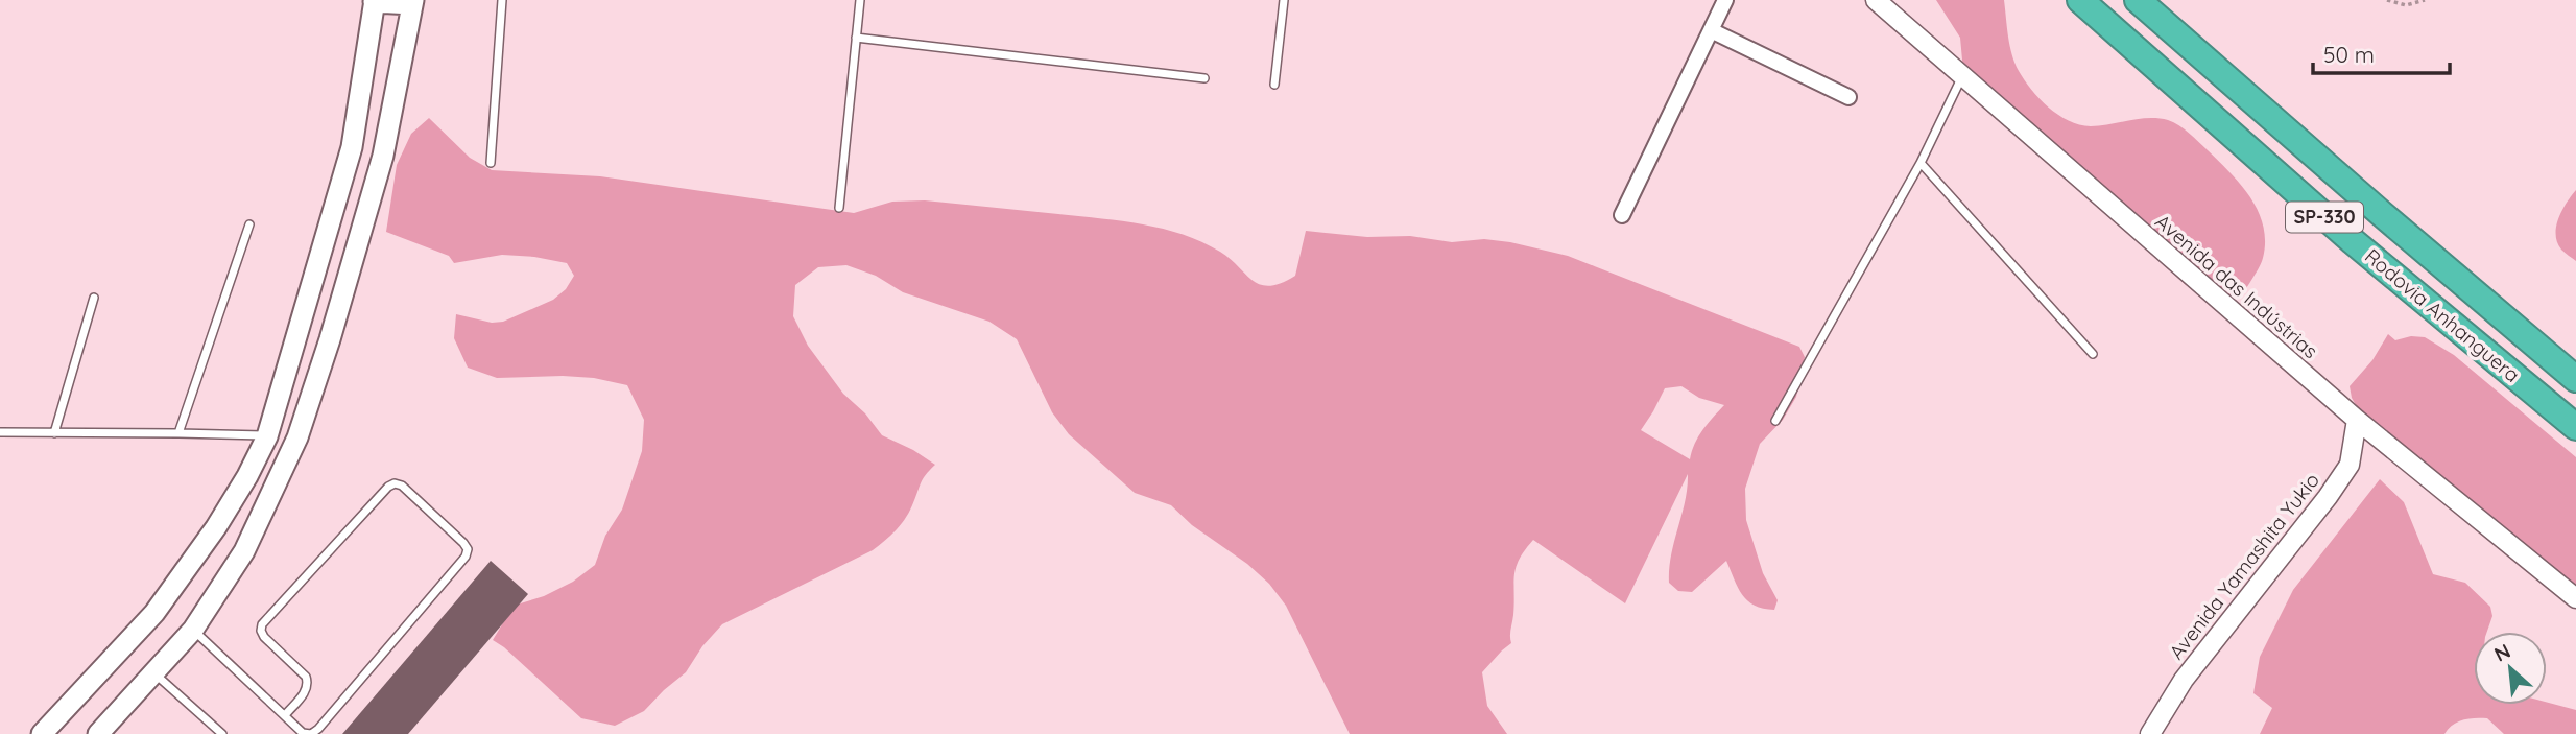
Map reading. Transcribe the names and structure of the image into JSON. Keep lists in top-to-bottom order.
{
  "streets": {
    "highway": ["SP-330", "Rodovia Anhanguera"],
    "street": ["Avenida das Indústrias", "Avenida Yamashita Yukio"]
  },
  "crossings": [
    ["Avenida das Indústrias", "Avenida Yamashita Yukio"]
  ],
  "scale_bar": "50 m",
  "north": "top left"
}
